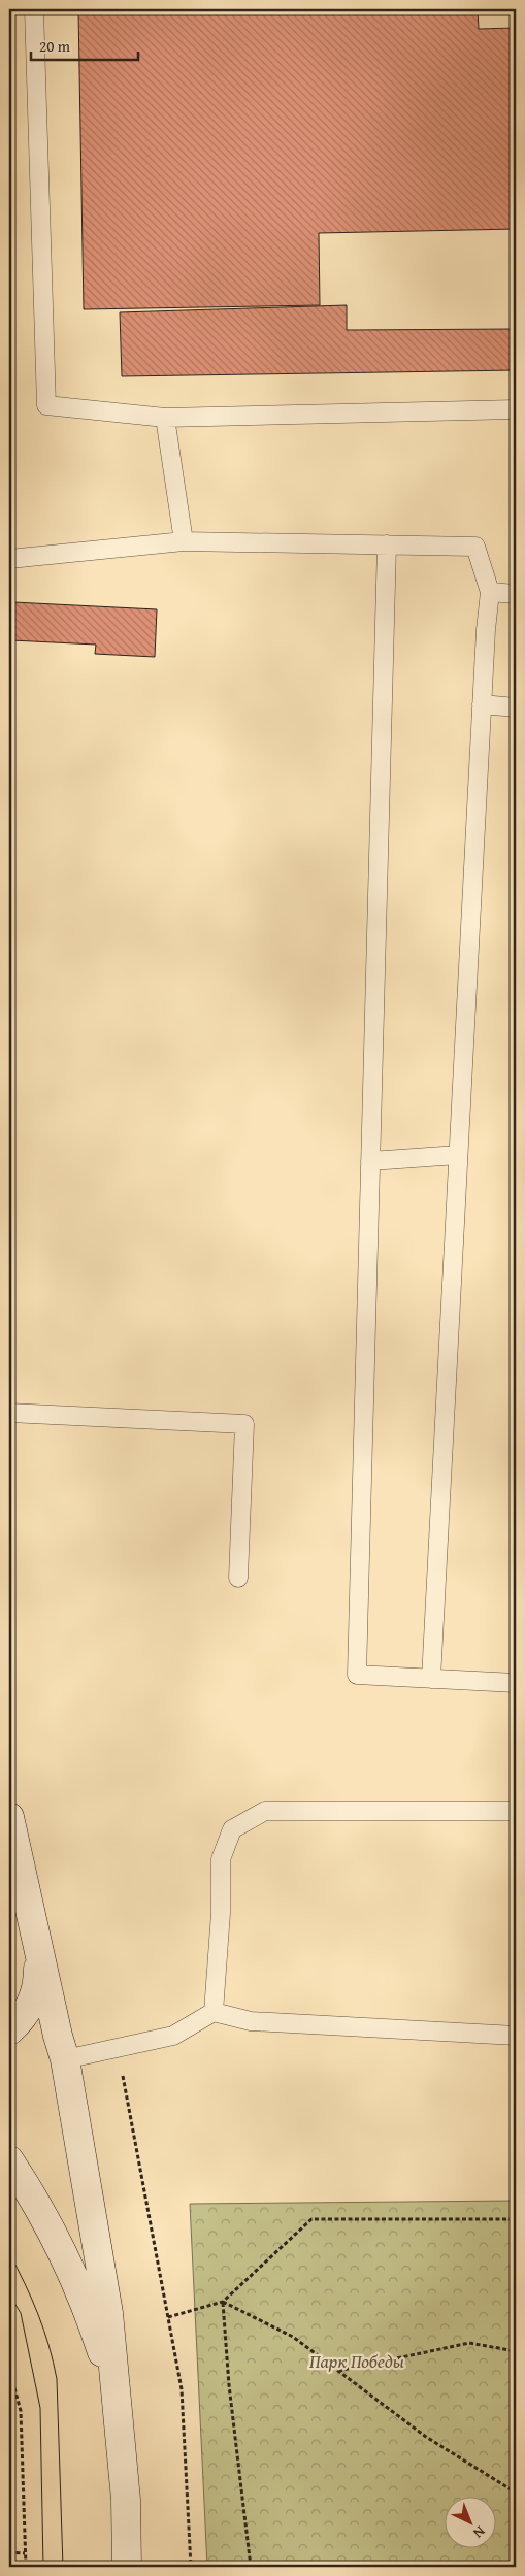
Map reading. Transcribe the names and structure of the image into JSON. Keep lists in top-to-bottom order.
{
  "parks": ["Парк Победы"],
  "scale_bar": "20 m",
  "north": "bottom right"
}
